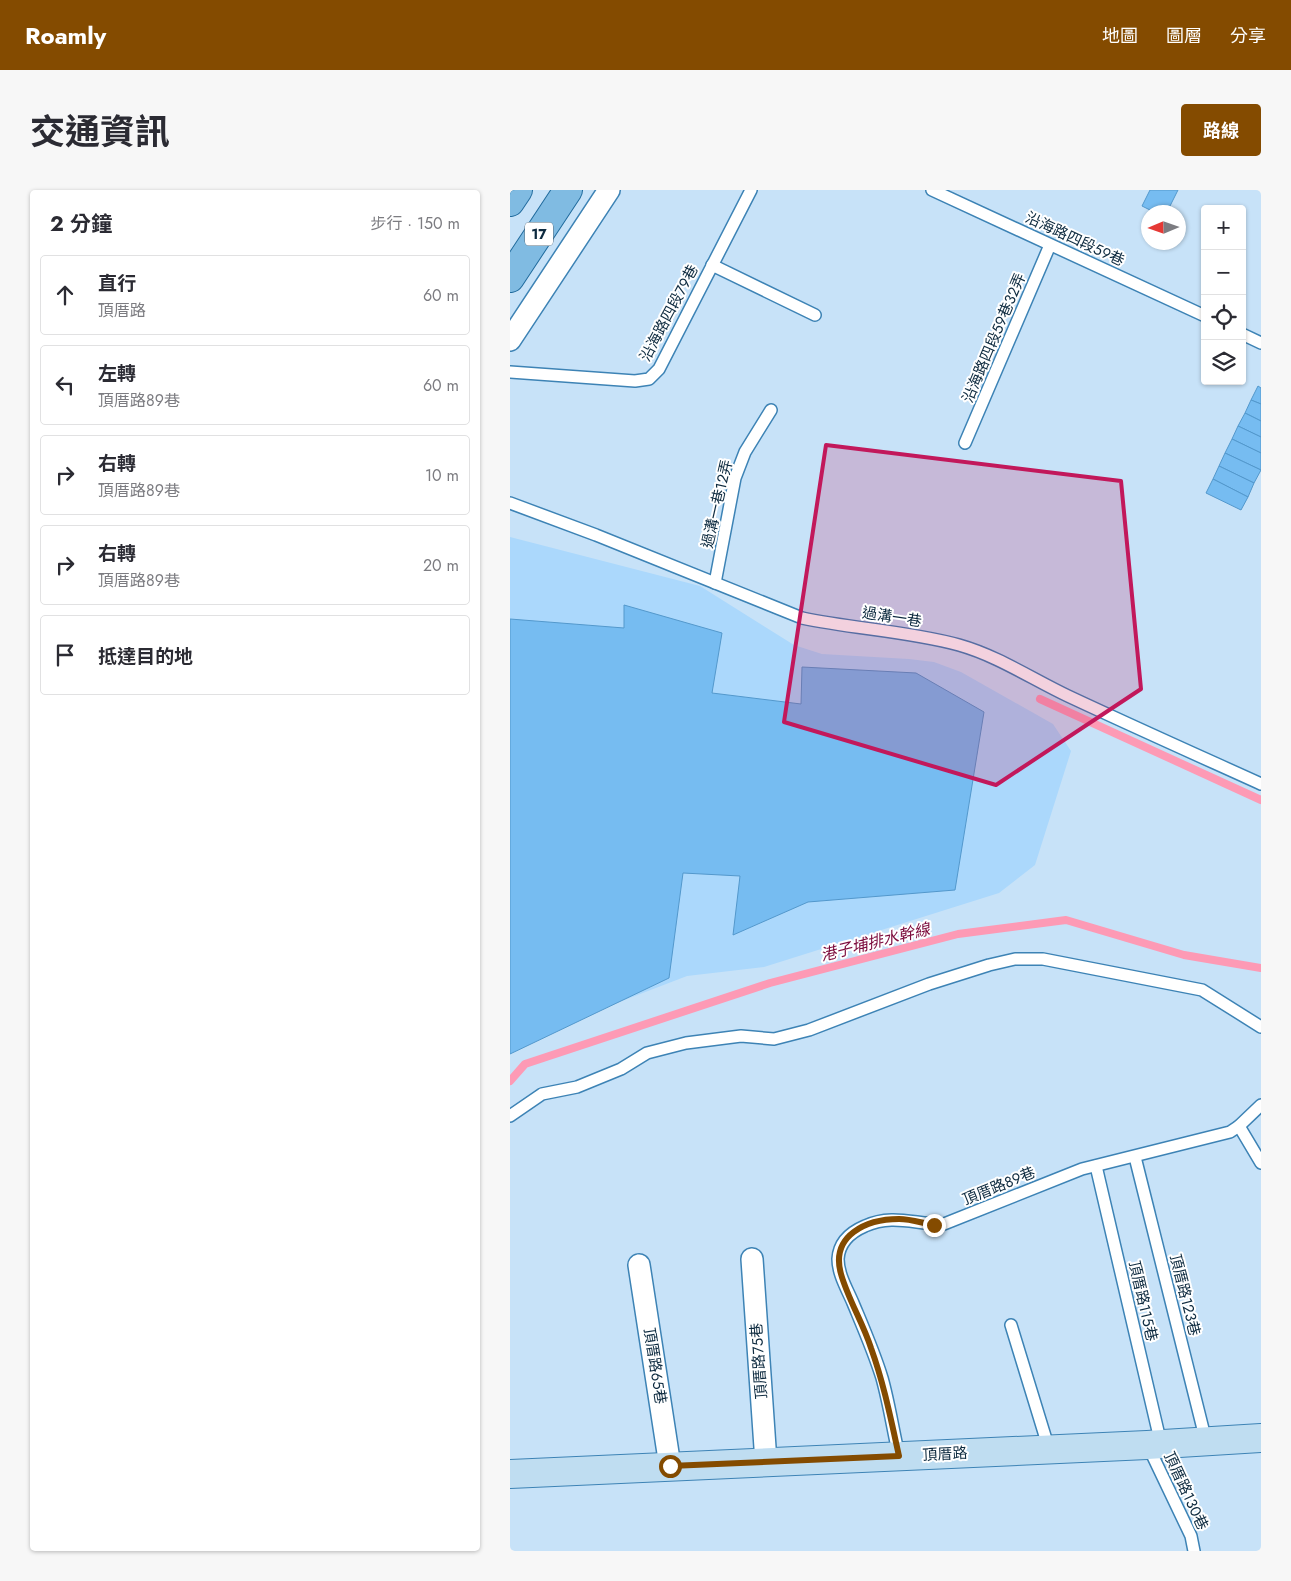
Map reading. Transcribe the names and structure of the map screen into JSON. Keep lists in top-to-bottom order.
{
  "streets": {
    "main road": ["17"],
    "street": ["頂厝路75巷", "頂厝路65巷", "頂厝路"],
    "lane": [
      "沿海路四段59巷",
      "沿海路四段79巷",
      "沿海路四段59巷32弄",
      "過溝一巷12弄",
      "過溝一巷",
      "頂厝路89巷",
      "頂厝路123巷",
      "頂厝路115巷",
      "頂厝路130巷"
    ]
  },
  "crossings": [
    ["沿海路四段59巷", "沿海路四段59巷32弄"],
    ["過溝一巷12弄", "過溝一巷"],
    ["頂厝路89巷", "頂厝路123巷"],
    ["頂厝路89巷", "頂厝路115巷"],
    ["頂厝路89巷", "頂厝路"],
    ["頂厝路123巷", "頂厝路"],
    ["頂厝路115巷", "頂厝路"],
    ["頂厝路115巷", "頂厝路130巷"],
    ["頂厝路75巷", "頂厝路"],
    ["頂厝路65巷", "頂厝路"],
    ["頂厝路", "頂厝路130巷"]
  ],
  "water": ["港子埔排水幹線"],
  "north": "left",
  "page": {
    "header": "Roamly",
    "nav": ["地圖", "圖層", "分享"],
    "title": "交通資訊",
    "buttons": "路線",
    "heading": ["2 分鐘", "步行 · 150 m"],
    "map_buttons": ["+", "−"],
    "list": [
      ["直行", "頂厝路", "60 m"],
      ["左轉", "頂厝路89巷", "60 m"],
      ["右轉", "頂厝路89巷", "10 m"],
      ["右轉", "頂厝路89巷", "20 m"],
      "抵達目的地"
    ]
  }
}
